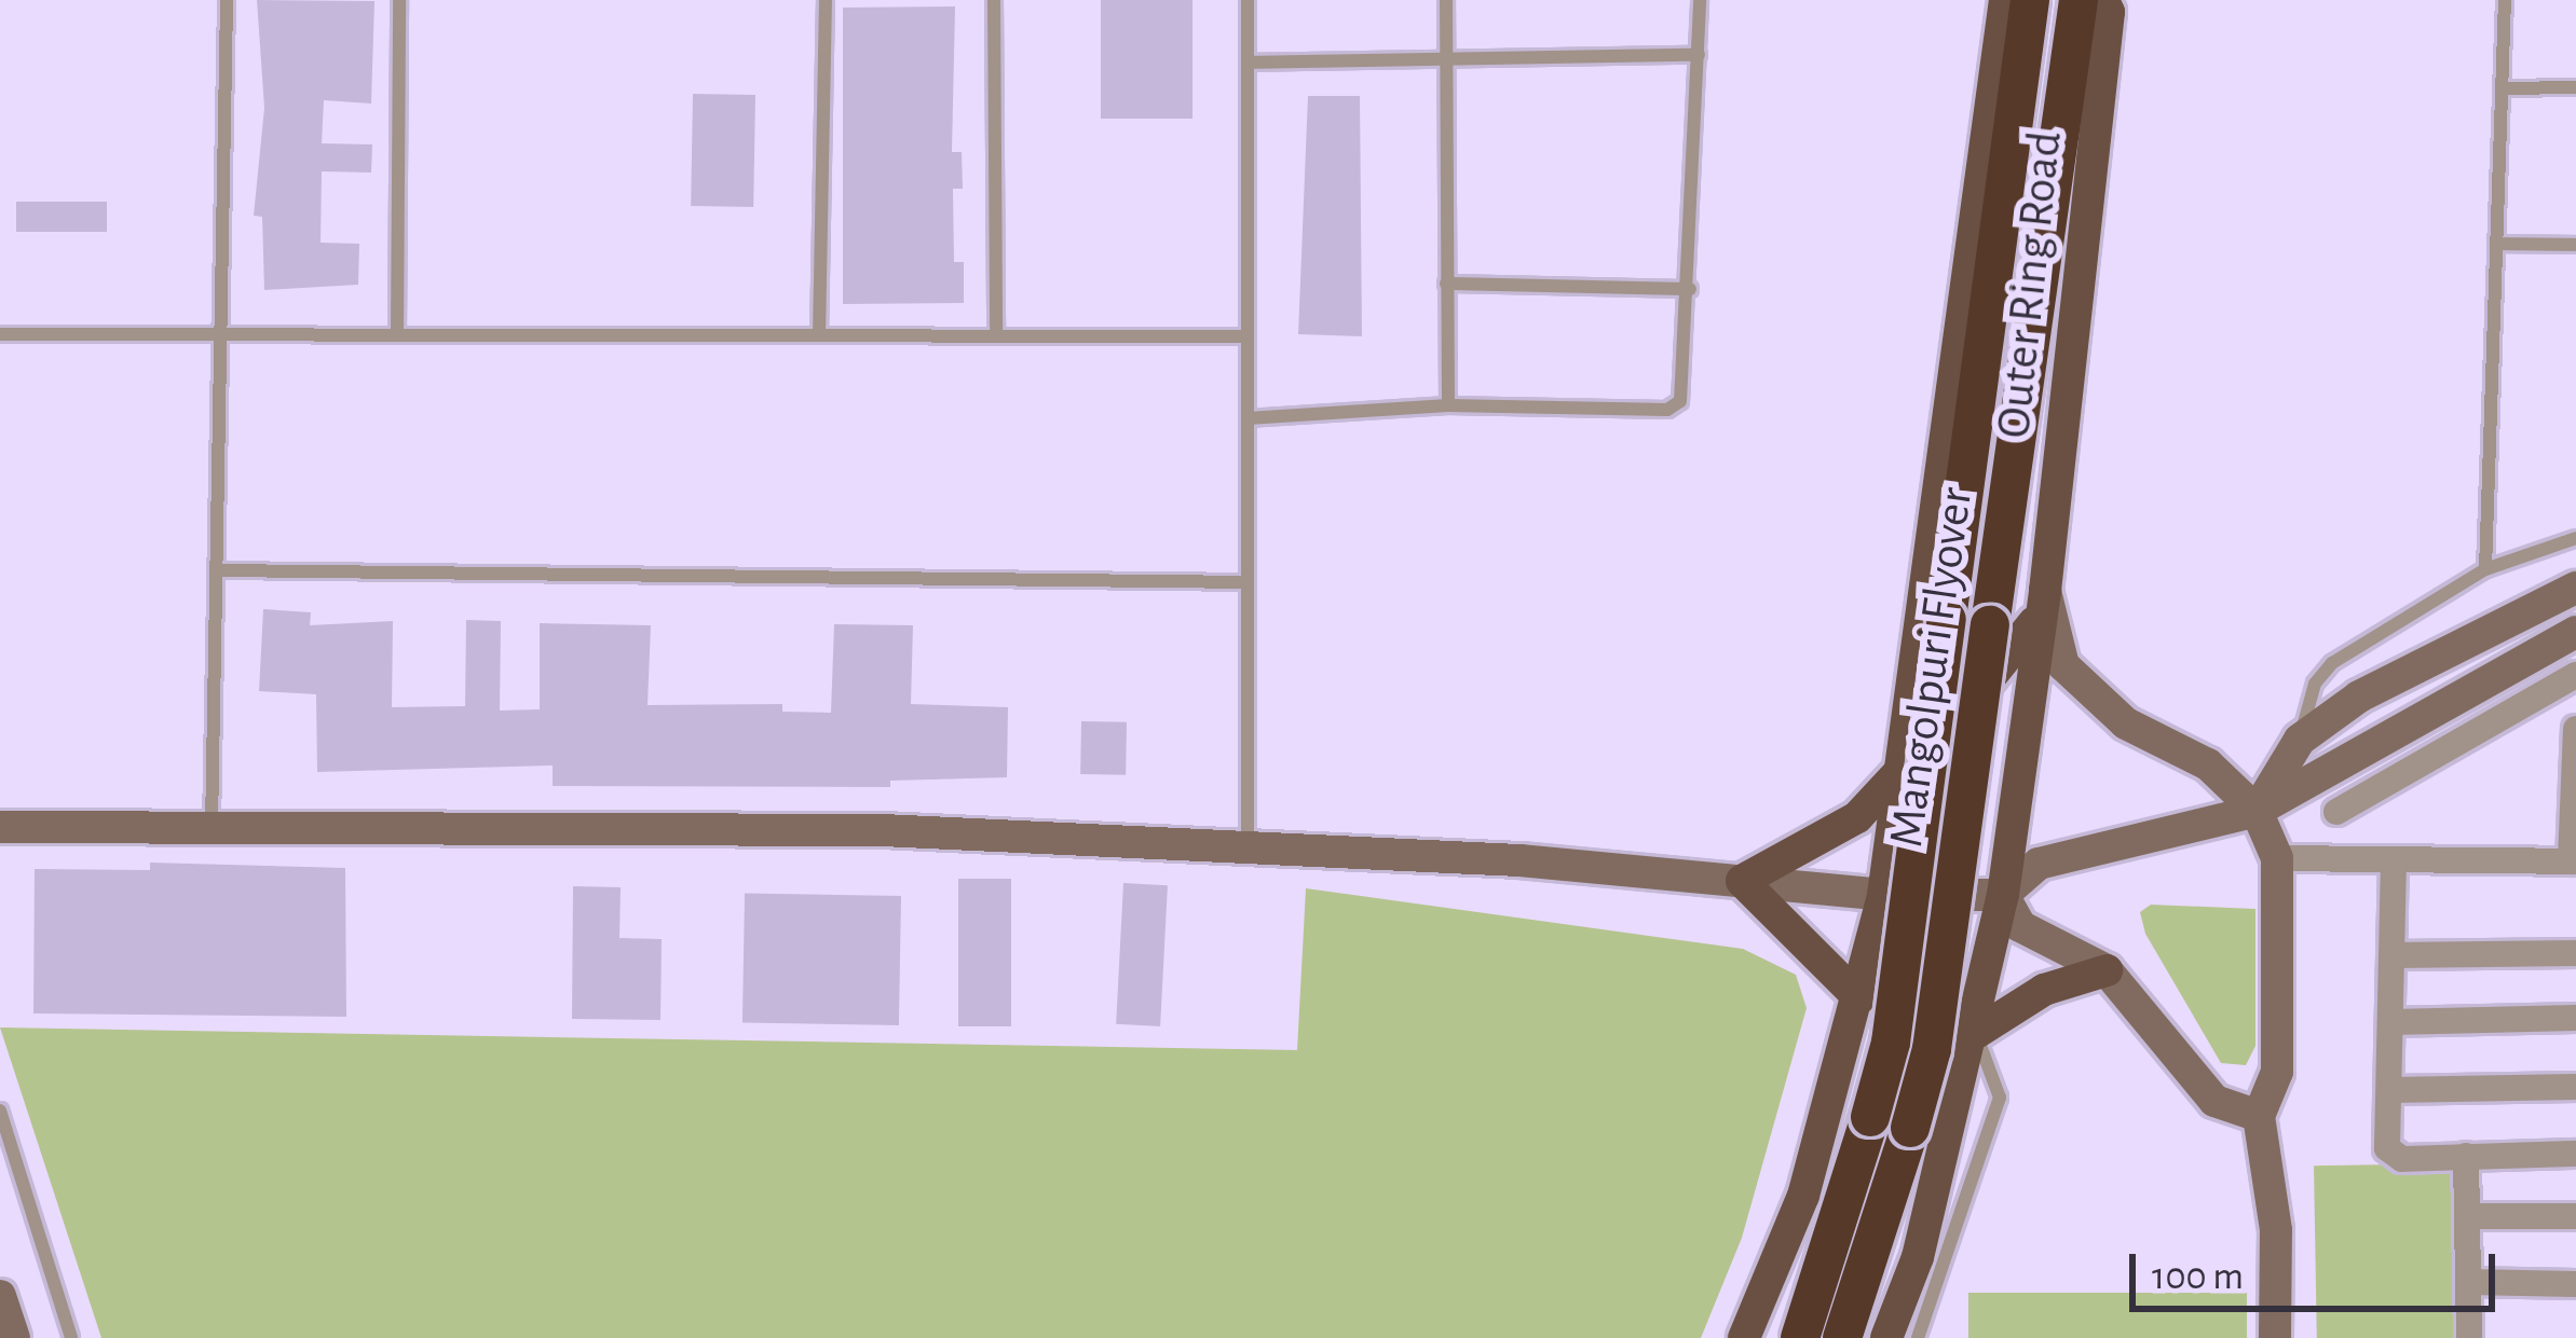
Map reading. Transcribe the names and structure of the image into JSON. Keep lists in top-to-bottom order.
{
  "streets": {
    "highway": ["Mangolpuri Flyover"],
    "main road": ["Outer Ring Road"]
  },
  "scale_bar": "100 m"
}
